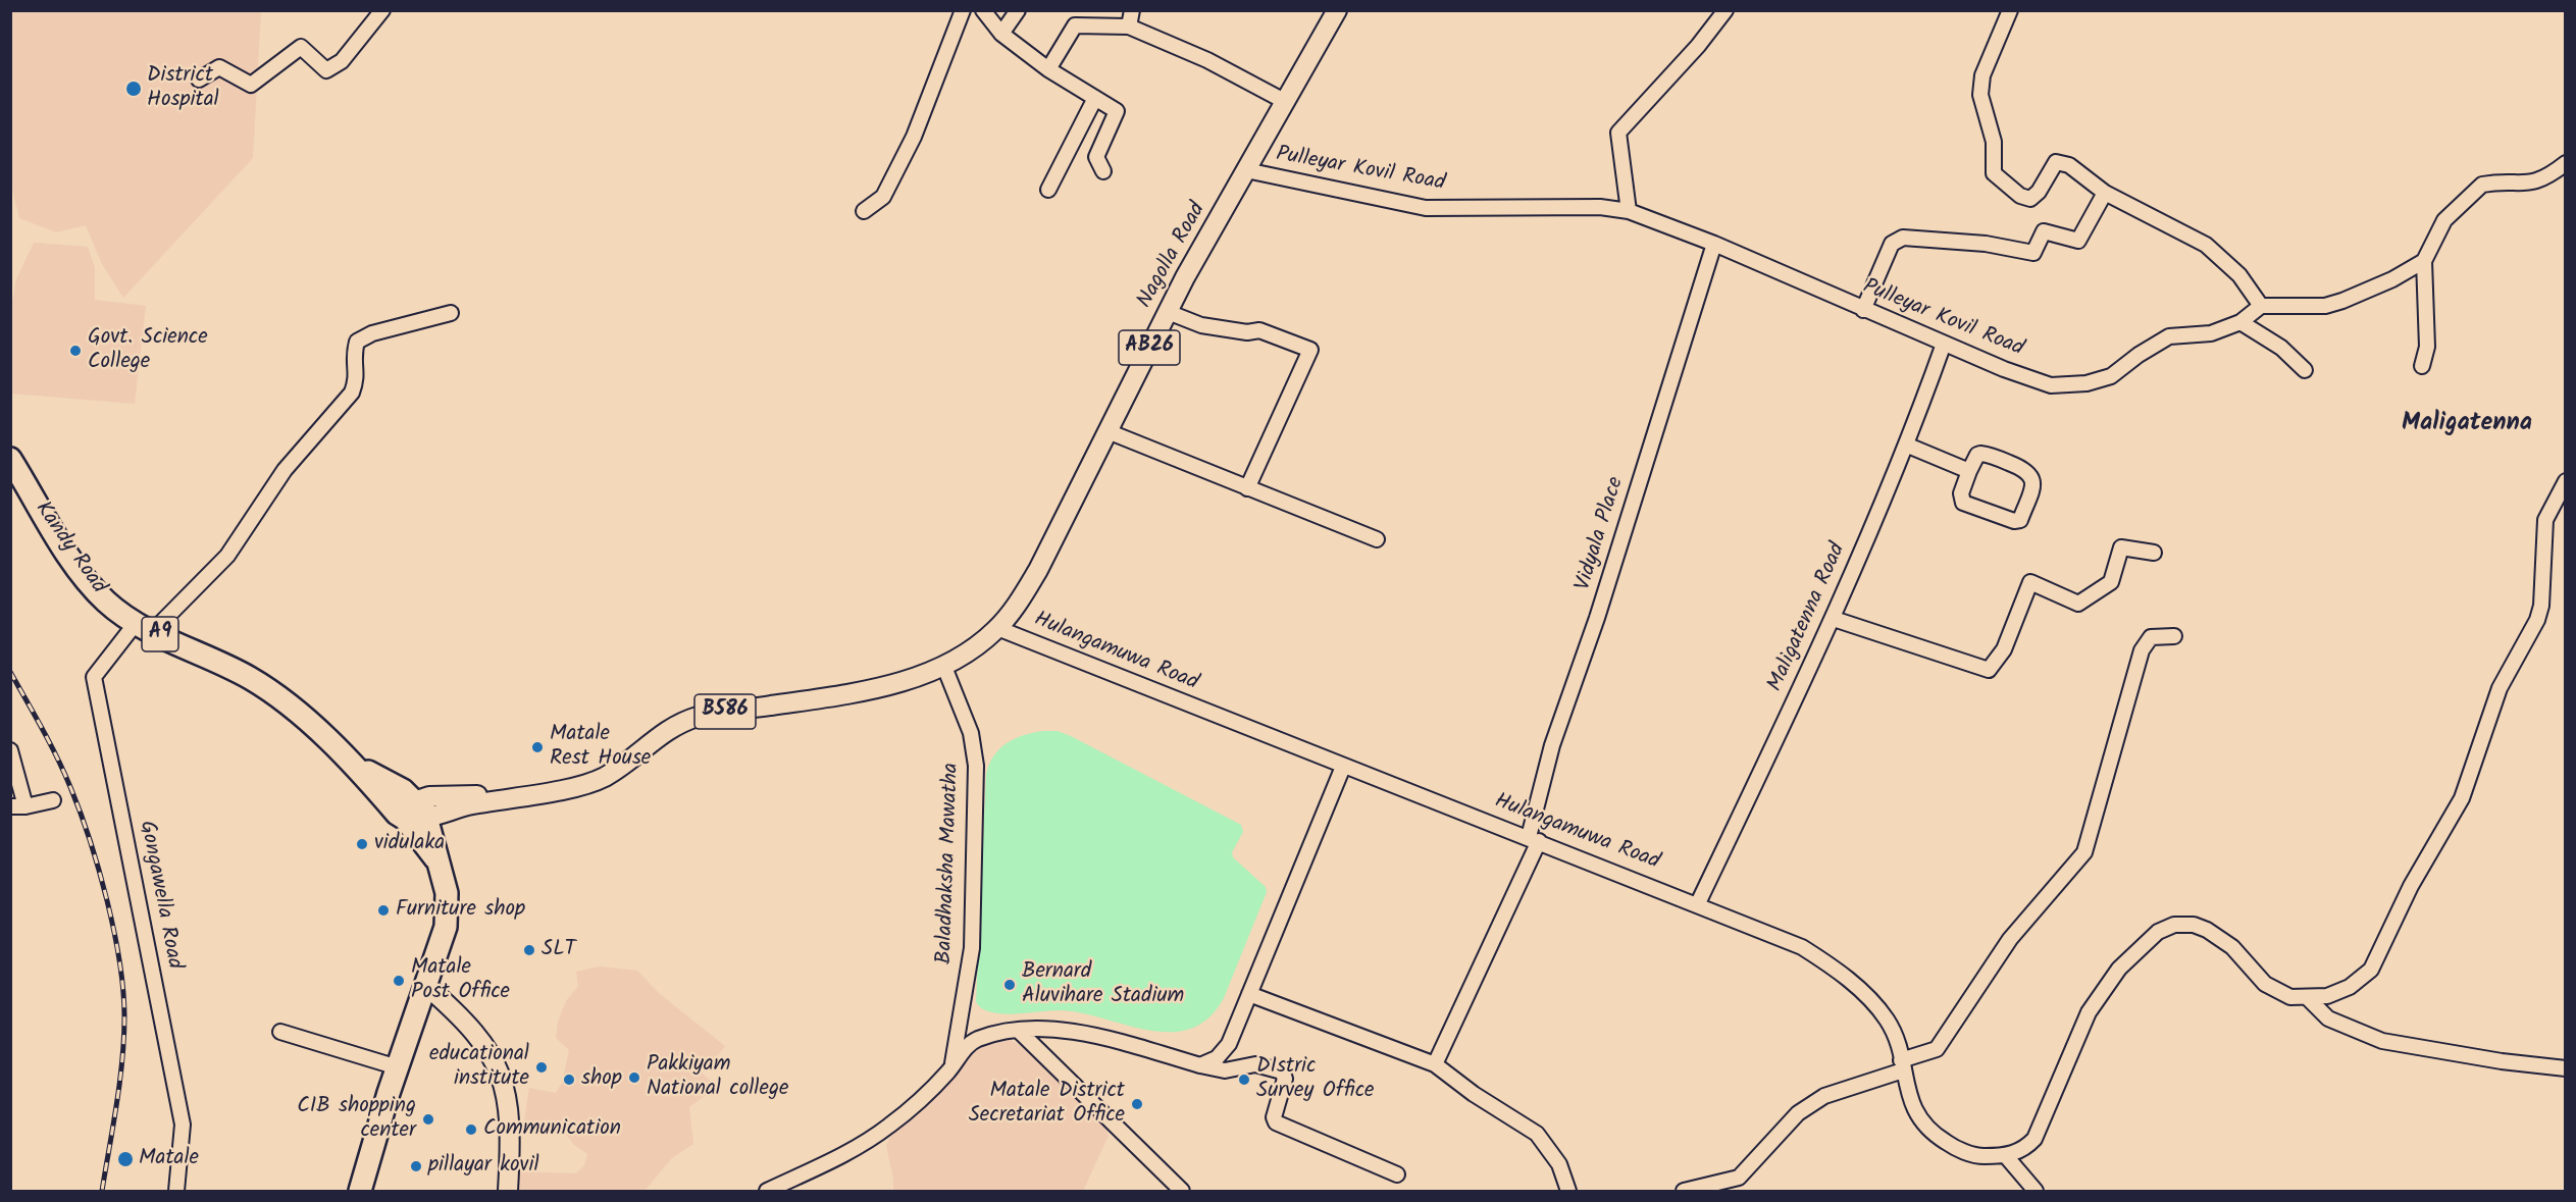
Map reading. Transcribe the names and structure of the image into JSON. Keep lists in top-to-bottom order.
{
  "streets": {
    "highway": ["Kandy Road", "A9"],
    "main road": ["Nagolla Road", "AB26", "B586"],
    "street": [
      "Pulleyar Kovil Road",
      "Vidyala Place",
      "Maligatenna Road",
      "Hulangamuwa Road",
      "Baladhaksha Mawatha",
      "Gongawella Road"
    ]
  },
  "crossings": [
    ["Pulleyar Kovil Road", "Nagolla Road"],
    ["Pulleyar Kovil Road", "Vidyala Place"],
    ["Pulleyar Kovil Road", "Maligatenna Road"],
    ["Nagolla Road", "Hulangamuwa Road"],
    ["Nagolla Road", "B586"],
    ["Nagolla Road", "Baladhaksha Mawatha"],
    ["Vidyala Place", "Hulangamuwa Road"],
    ["Kandy Road", "A9"],
    ["Kandy Road", "B586"],
    ["Kandy Road", "Gongawella Road"],
    ["Maligatenna Road", "Hulangamuwa Road"],
    ["B586", "Baladhaksha Mawatha"]
  ],
  "districts": ["Maligatenna"],
  "places": [
    "District Hospital",
    "Govt. Science College",
    "Matale Rest House",
    "vidulaka",
    "Furniture shop",
    "SLT",
    "Matale Post Office",
    "Bernard Aluvihare Stadium",
    "educational institute",
    "Pakkiyam National college",
    "shop",
    "DIstric Survey Office",
    "Matale District Secretariat Office",
    "CIB shopping center",
    "Communication",
    "Matale",
    "pillayar kovil"
  ]
}
